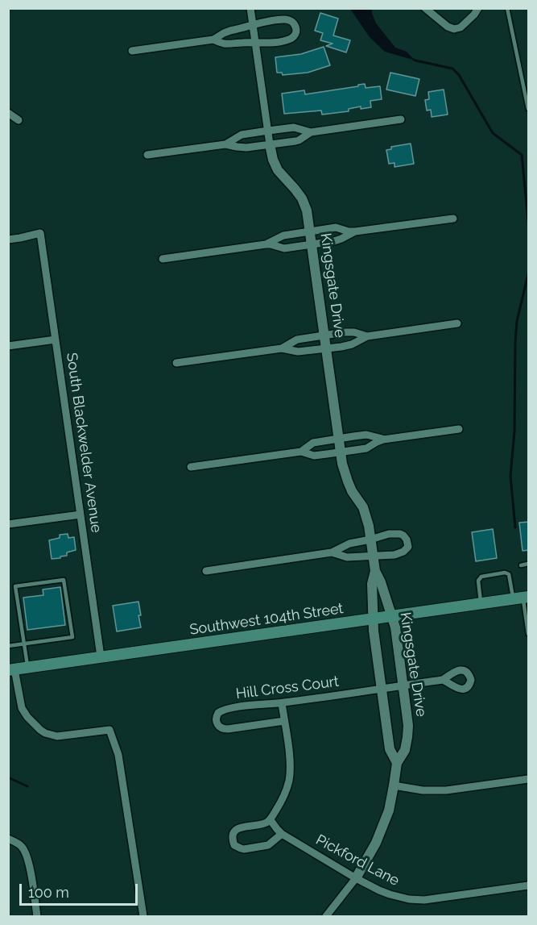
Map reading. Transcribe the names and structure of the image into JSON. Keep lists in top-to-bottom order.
{
  "streets": {
    "main road": ["Southwest 104th Street"],
    "street": [
      "Kingsgate Drive",
      "South Blackwelder Avenue",
      "Hill Cross Court",
      "Pickford Lane"
    ]
  },
  "crossings": [
    ["Kingsgate Drive", "Southwest 104th Street"],
    ["Kingsgate Drive", "Hill Cross Court"],
    ["Kingsgate Drive", "Pickford Lane"],
    ["South Blackwelder Avenue", "Southwest 104th Street"]
  ],
  "scale_bar": "100 m"
}
